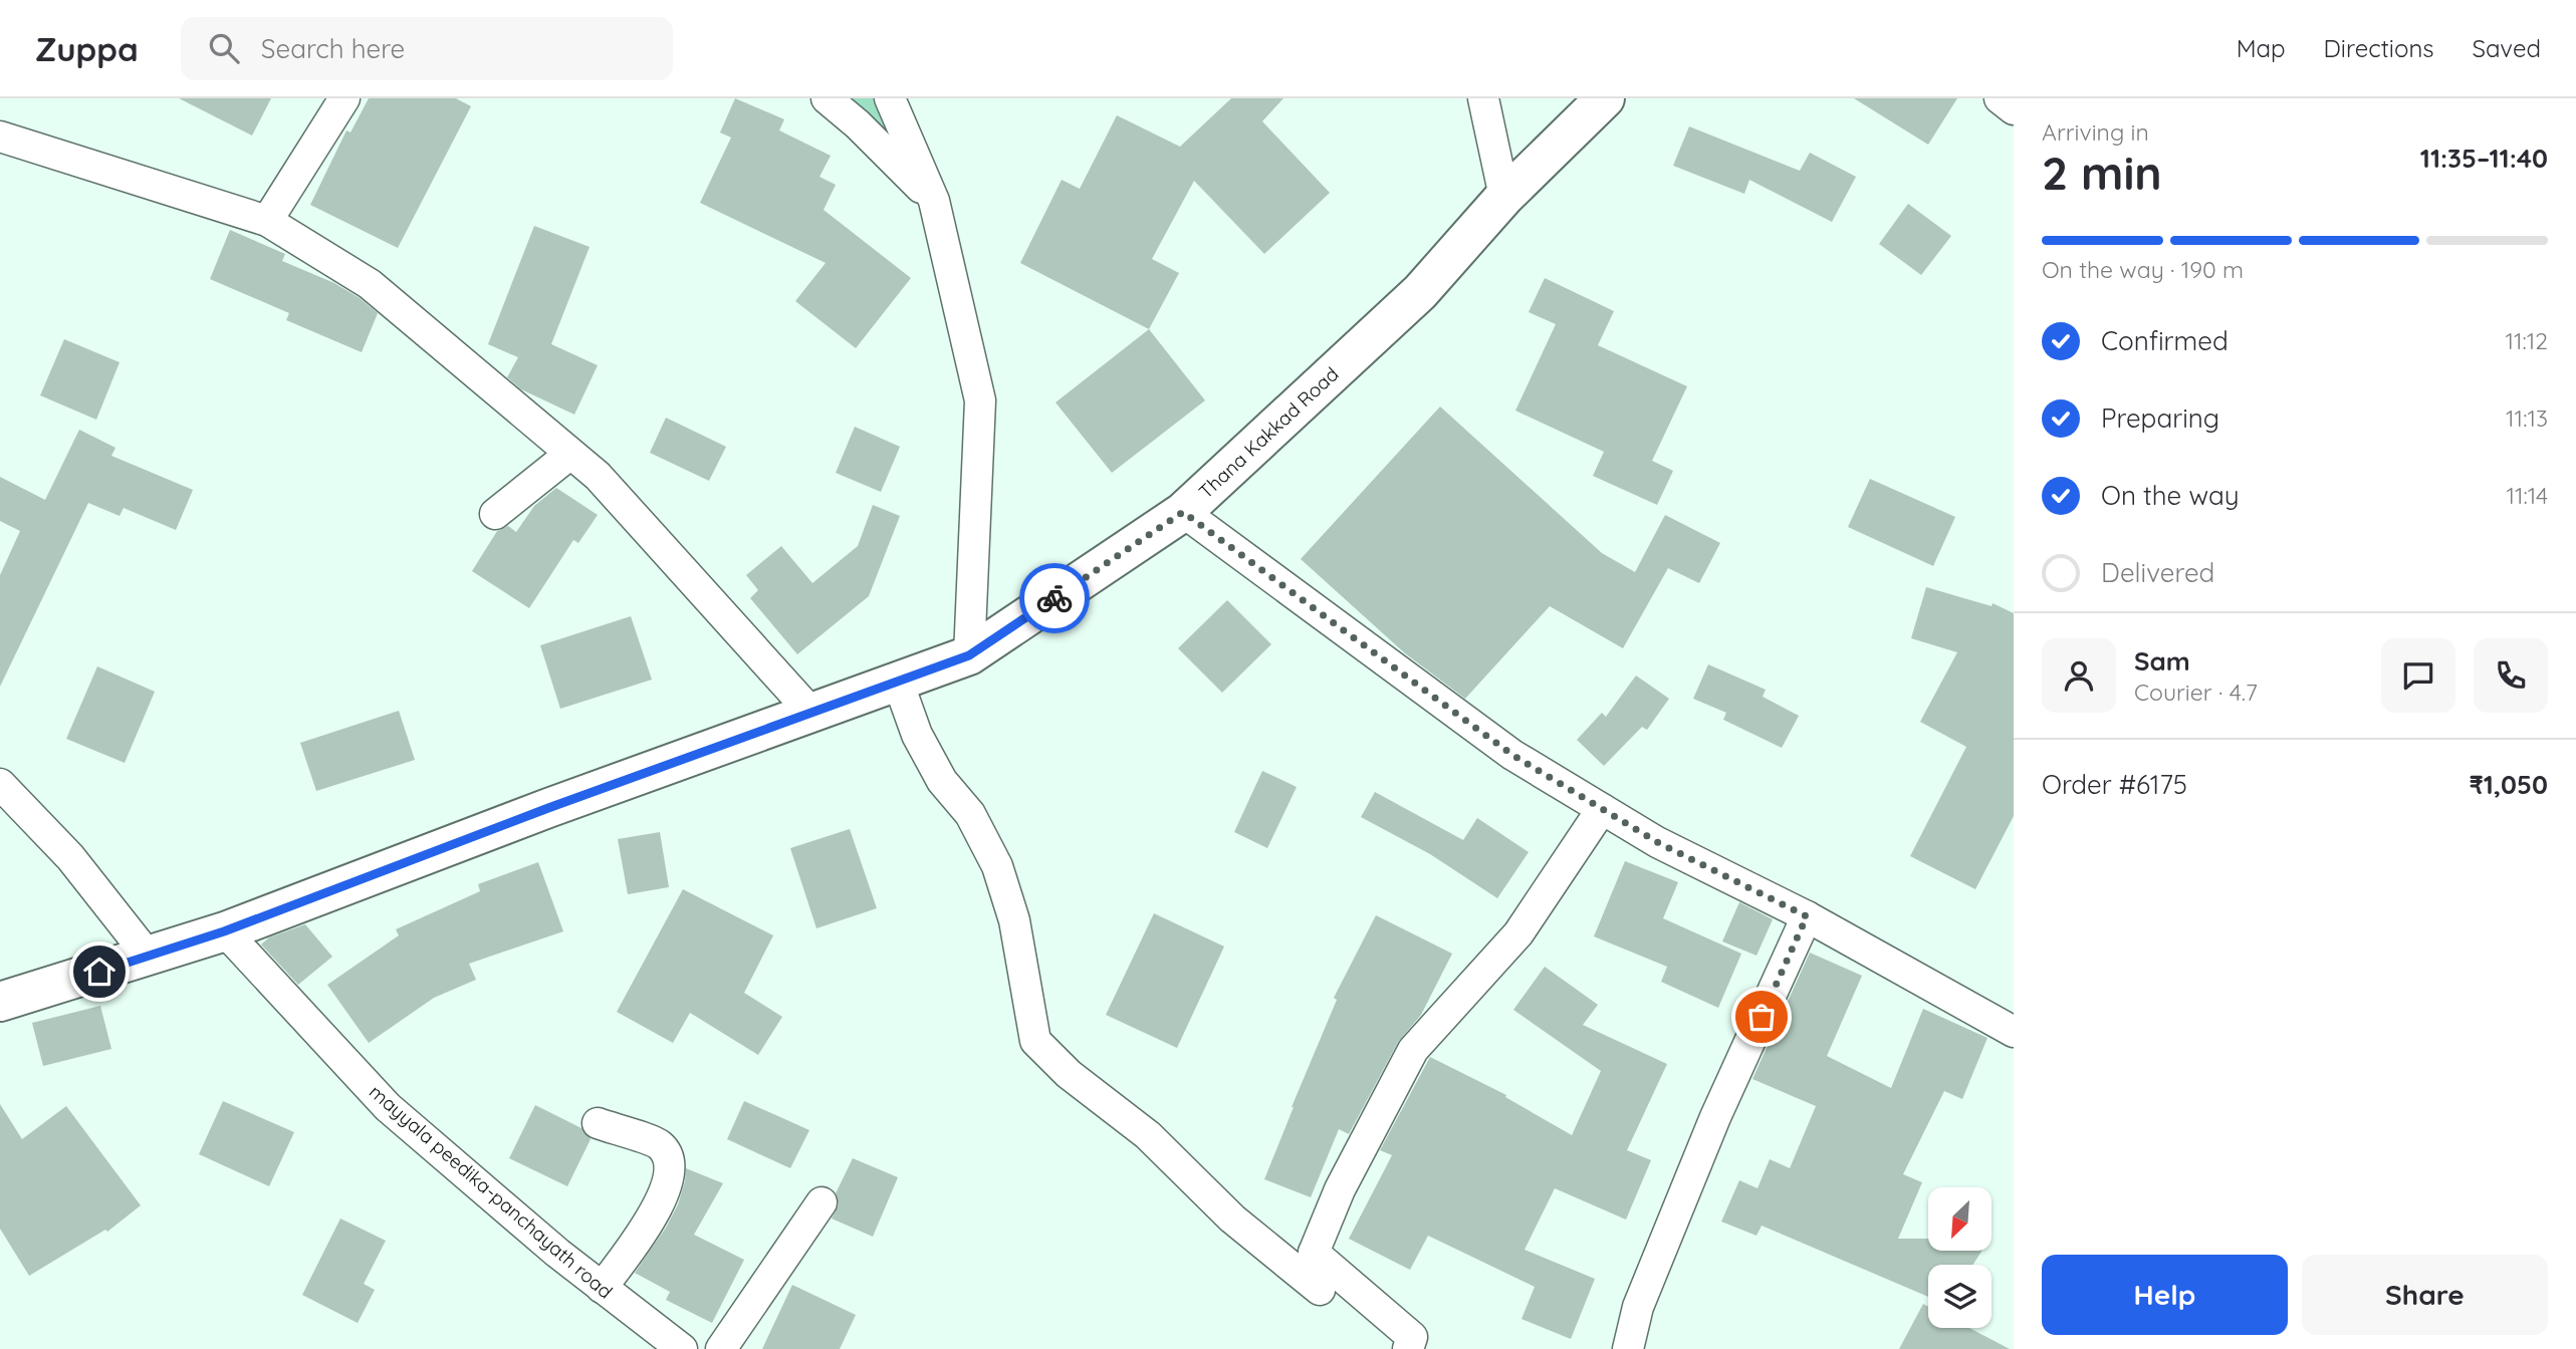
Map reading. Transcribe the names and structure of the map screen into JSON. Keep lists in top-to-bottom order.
{
  "streets": {
    "main road": ["Thana Kakkad Road"],
    "street": ["mayyala peedika-panchayath road"]
  },
  "crossings": [
    ["Thana Kakkad Road", "mayyala peedika-panchayath road"]
  ],
  "north": "bottom left",
  "page": {
    "header": "Zuppa",
    "search": "Search here",
    "nav": ["Map", "Directions", "Saved"],
    "heading": ["2 min", "Arriving in", "11:35–11:40"],
    "panel": [
      "Sam",
      "Courier · 4.7",
      "Order #6175",
      "₹1,050"
    ],
    "bar": "On the way · 190 m",
    "list": [
      ["Confirmed", "11:12"],
      ["Preparing", "11:13"],
      ["On the way", "11:14"],
      "Delivered"
    ],
    "buttons": ["Help", "Share"]
  }
}
